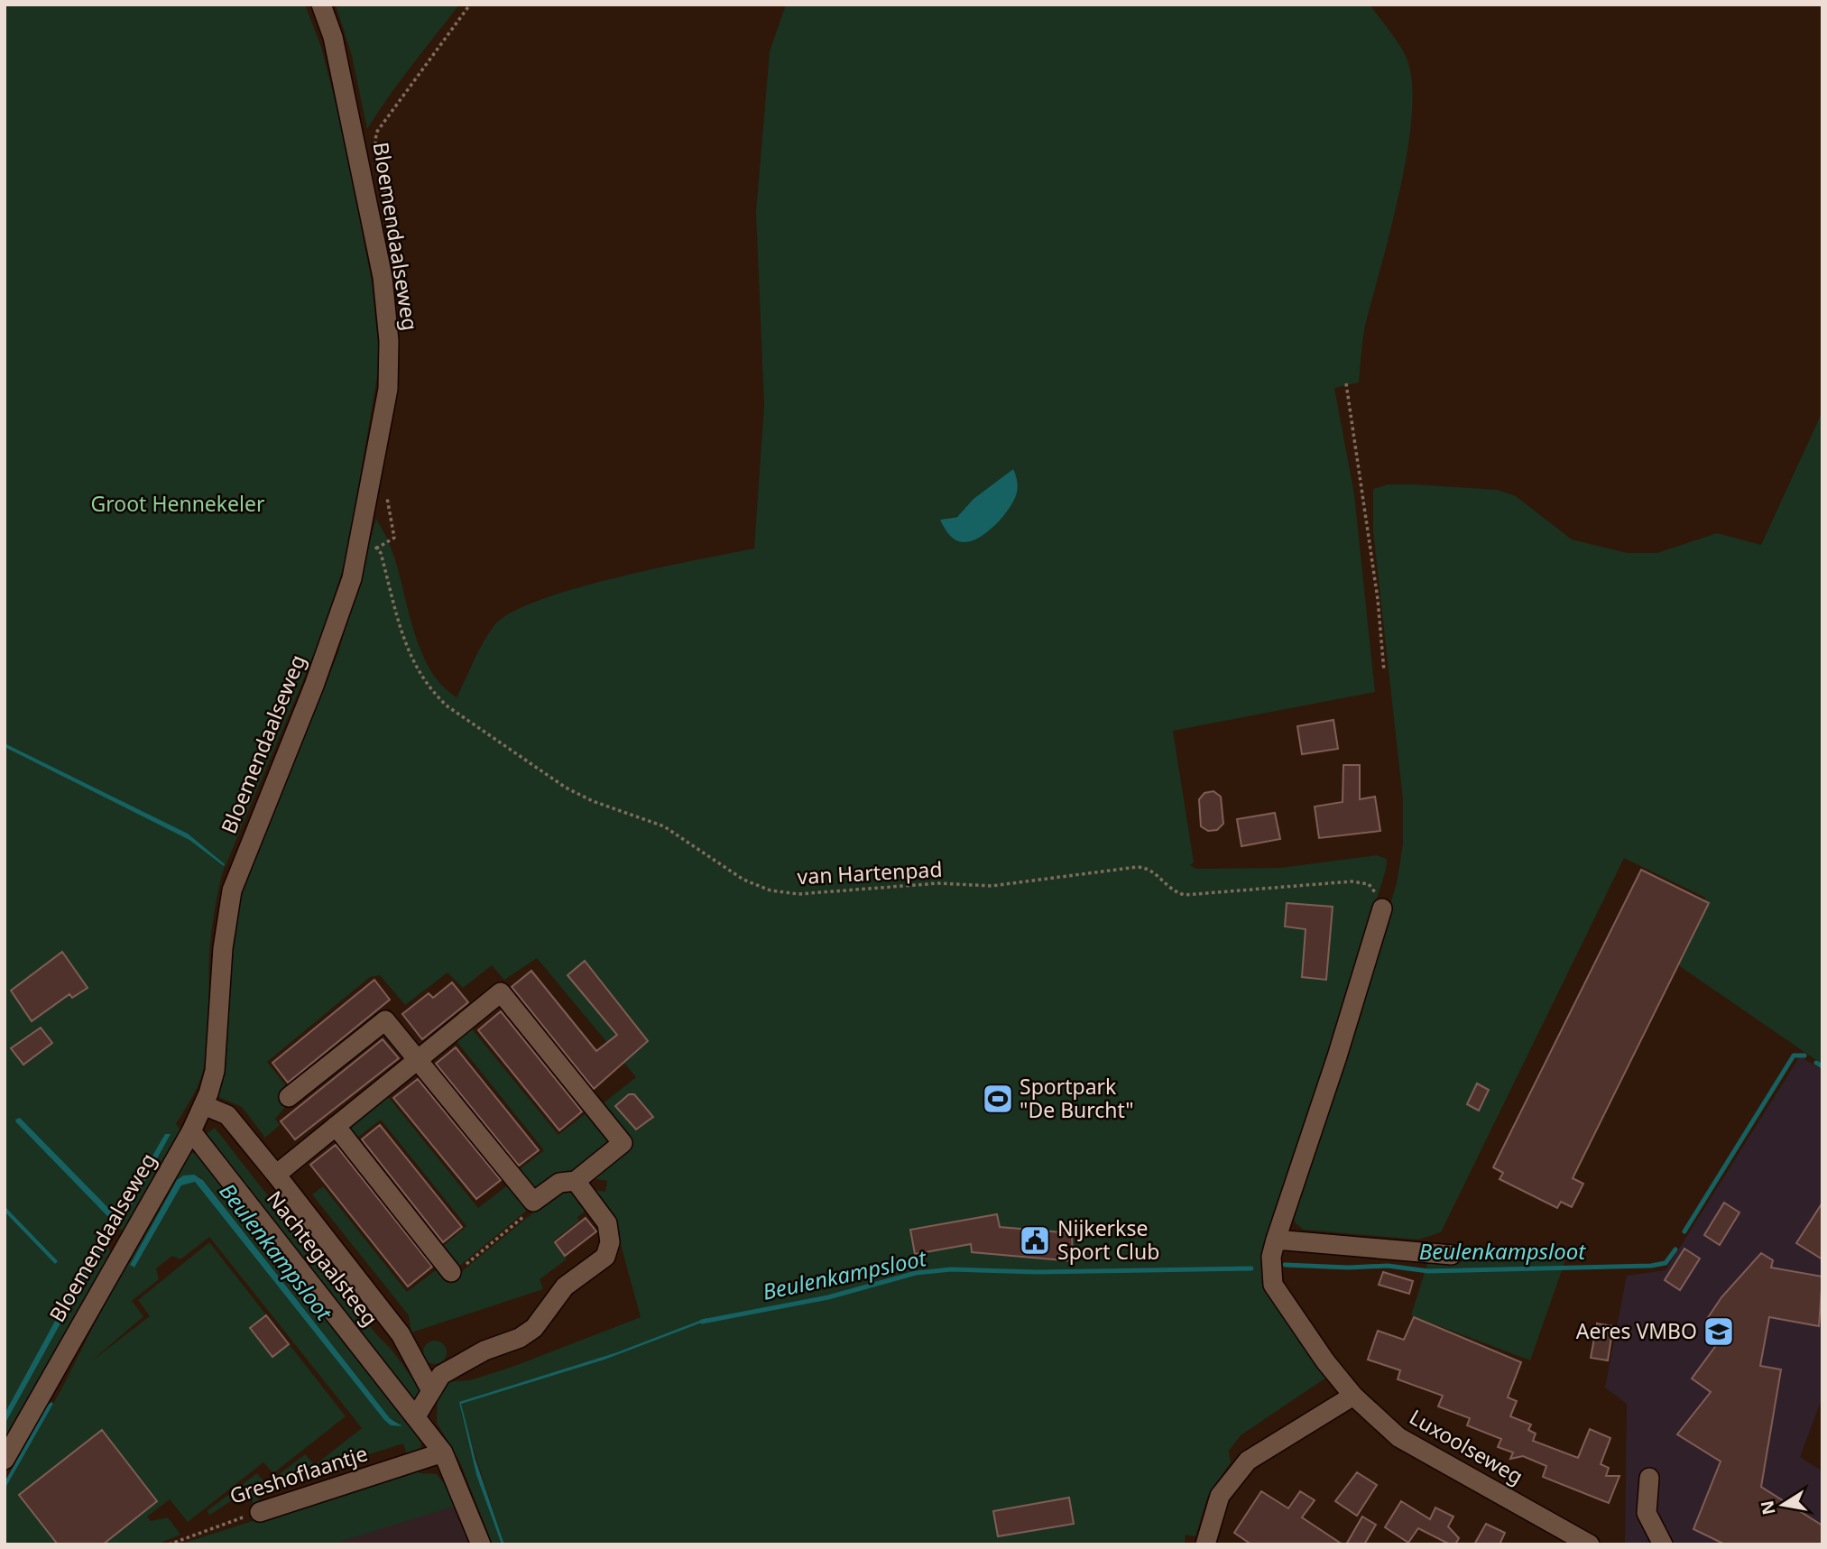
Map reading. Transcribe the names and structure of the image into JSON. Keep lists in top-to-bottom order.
{
  "streets": {
    "street": [
      "Bloemendaalseweg",
      "Nachtegaalsteeg",
      "Luxoolseweg",
      "Greshoflaantje"
    ],
    "path": ["van Hartenpad"]
  },
  "crossings": [
    ["Bloemendaalseweg", "Nachtegaalsteeg"],
    ["van Hartenpad", "Luxoolseweg"],
    ["Nachtegaalsteeg", "Greshoflaantje"]
  ],
  "water": ["Beulenkampsloot"],
  "parks": ["Groot Hennekeler"],
  "places": {
    "sports": ["Sportpark \"De Burcht\""],
    "public building": ["Nijkerkse Sport Club"],
    "school or university": ["Aeres VMBO"]
  },
  "north": "left"
}
